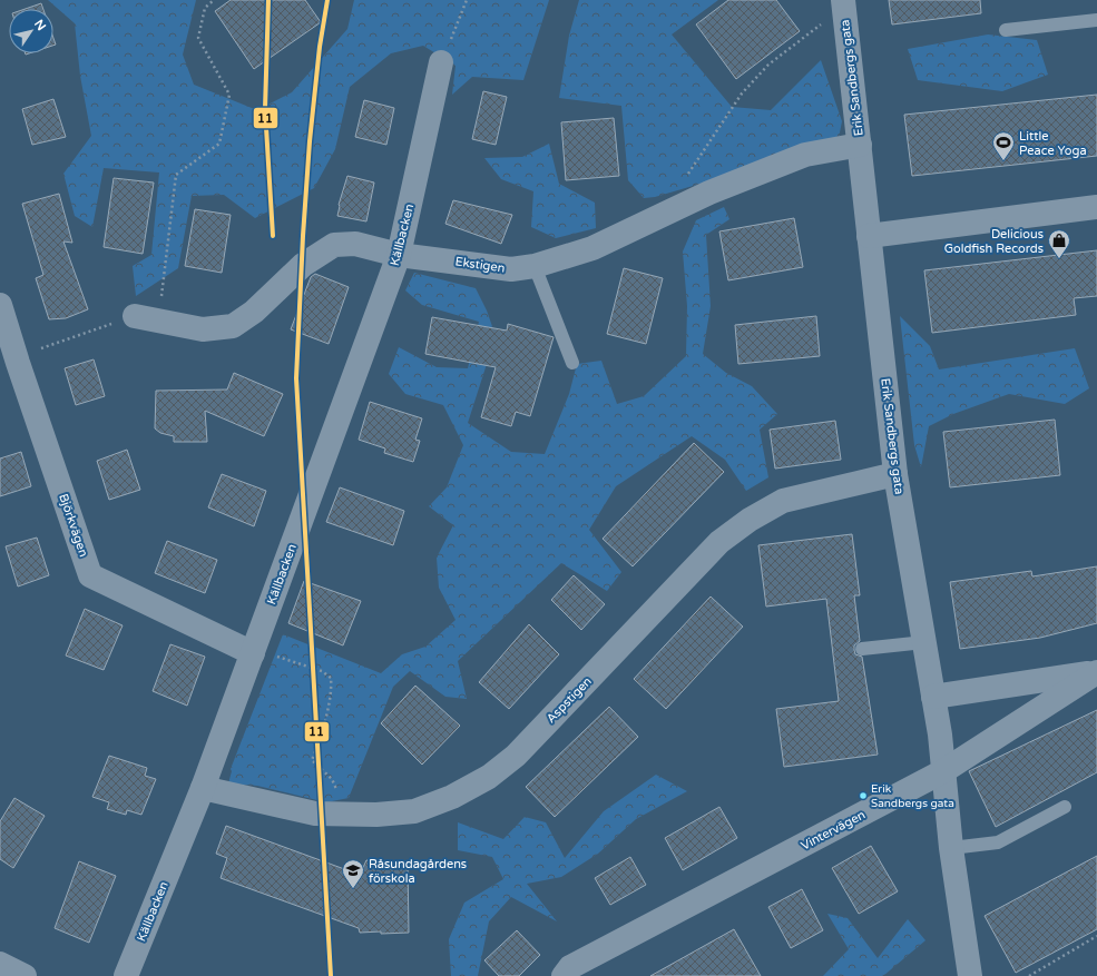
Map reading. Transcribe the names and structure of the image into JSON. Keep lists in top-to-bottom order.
{
  "streets": {
    "street": [
      "Erik Sandbergs gata",
      "Källbacken",
      "Ekstigen",
      "Björkvägen",
      "Aspstigen",
      "Vintervägen"
    ]
  },
  "crossings": [
    ["Erik Sandbergs gata", "Ekstigen"],
    ["Erik Sandbergs gata", "Aspstigen"],
    ["Erik Sandbergs gata", "Vintervägen"],
    ["Källbacken", "Ekstigen"],
    ["Källbacken", "Björkvägen"],
    ["Källbacken", "Aspstigen"]
  ],
  "places": {
    "sports": ["Little Peace Yoga"],
    "shop": ["Delicious Goldfish Records"],
    "other": ["Erik Sandbergs gata"],
    "school or university": ["Råsundagårdens förskola"]
  },
  "lines": ["transit line 11"],
  "north": "top right"
}
